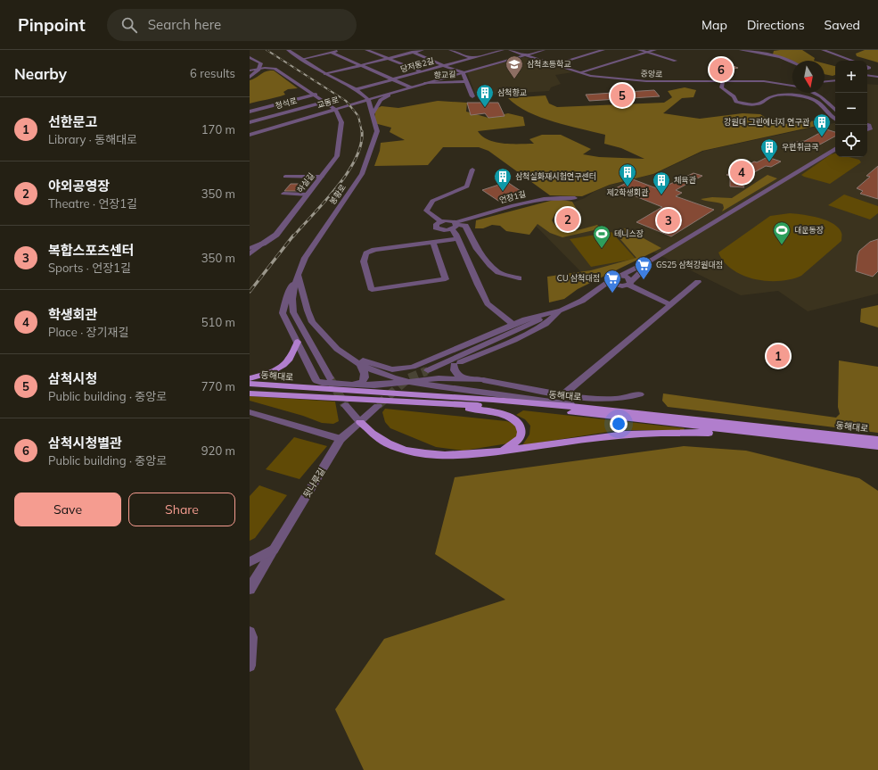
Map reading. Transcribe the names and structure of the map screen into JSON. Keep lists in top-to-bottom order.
{
  "streets": {
    "main road": ["동해대로"],
    "street": [
      "당저동2길",
      "중앙로",
      "향교길",
      "교동로",
      "청석로",
      "하실길",
      "봉황로",
      "언장1길",
      "뒷나루길"
    ]
  },
  "crossings": [
    ["중앙로", "교동로"],
    ["향교길", "교동로"],
    ["교동로", "청석로"],
    ["교동로", "하실길"],
    ["교동로", "봉황로"],
    ["청석로", "하실길"]
  ],
  "places": {
    "school or university": ["삼척초등학교"],
    "building": [
      "삼척향교",
      "강원대 그린에너지 연구관",
      "우편취급국",
      "제2학생회관",
      "삼척실화재시험연구센터",
      "체육관"
    ],
    "sports": ["대운동장", "테니스장"],
    "supermarket": ["GS25 삼척강원대점", "CU 삼척대점"]
  },
  "north": "bottom",
  "page": {
    "header": "Pinpoint",
    "search": "Search here",
    "nav": ["Map", "Directions", "Saved"],
    "heading": ["Nearby", "6 results"],
    "pins": [
      "6",
      "5",
      "4",
      "2",
      "3",
      "1"
    ],
    "map_buttons": ["+", "−"],
    "list": [
      {
        "mark": "1",
        "name": "선한문고",
        "note": "Library · 동해대로",
        "value": "170 m"
      },
      {
        "mark": "2",
        "name": "야외공영장",
        "note": "Theatre · 언장1길",
        "value": "350 m"
      },
      {
        "mark": "3",
        "name": "복합스포츠센터",
        "note": "Sports · 언장1길",
        "value": "350 m"
      },
      {
        "mark": "4",
        "name": "학생회관",
        "note": "Place · 장기재길",
        "value": "510 m"
      },
      {
        "mark": "5",
        "name": "삼척시청",
        "note": "Public building · 중앙로",
        "value": "770 m"
      },
      {
        "mark": "6",
        "name": "삼척시청별관",
        "note": "Public building · 중앙로",
        "value": "920 m"
      }
    ],
    "buttons": ["Save", "Share"]
  }
}
